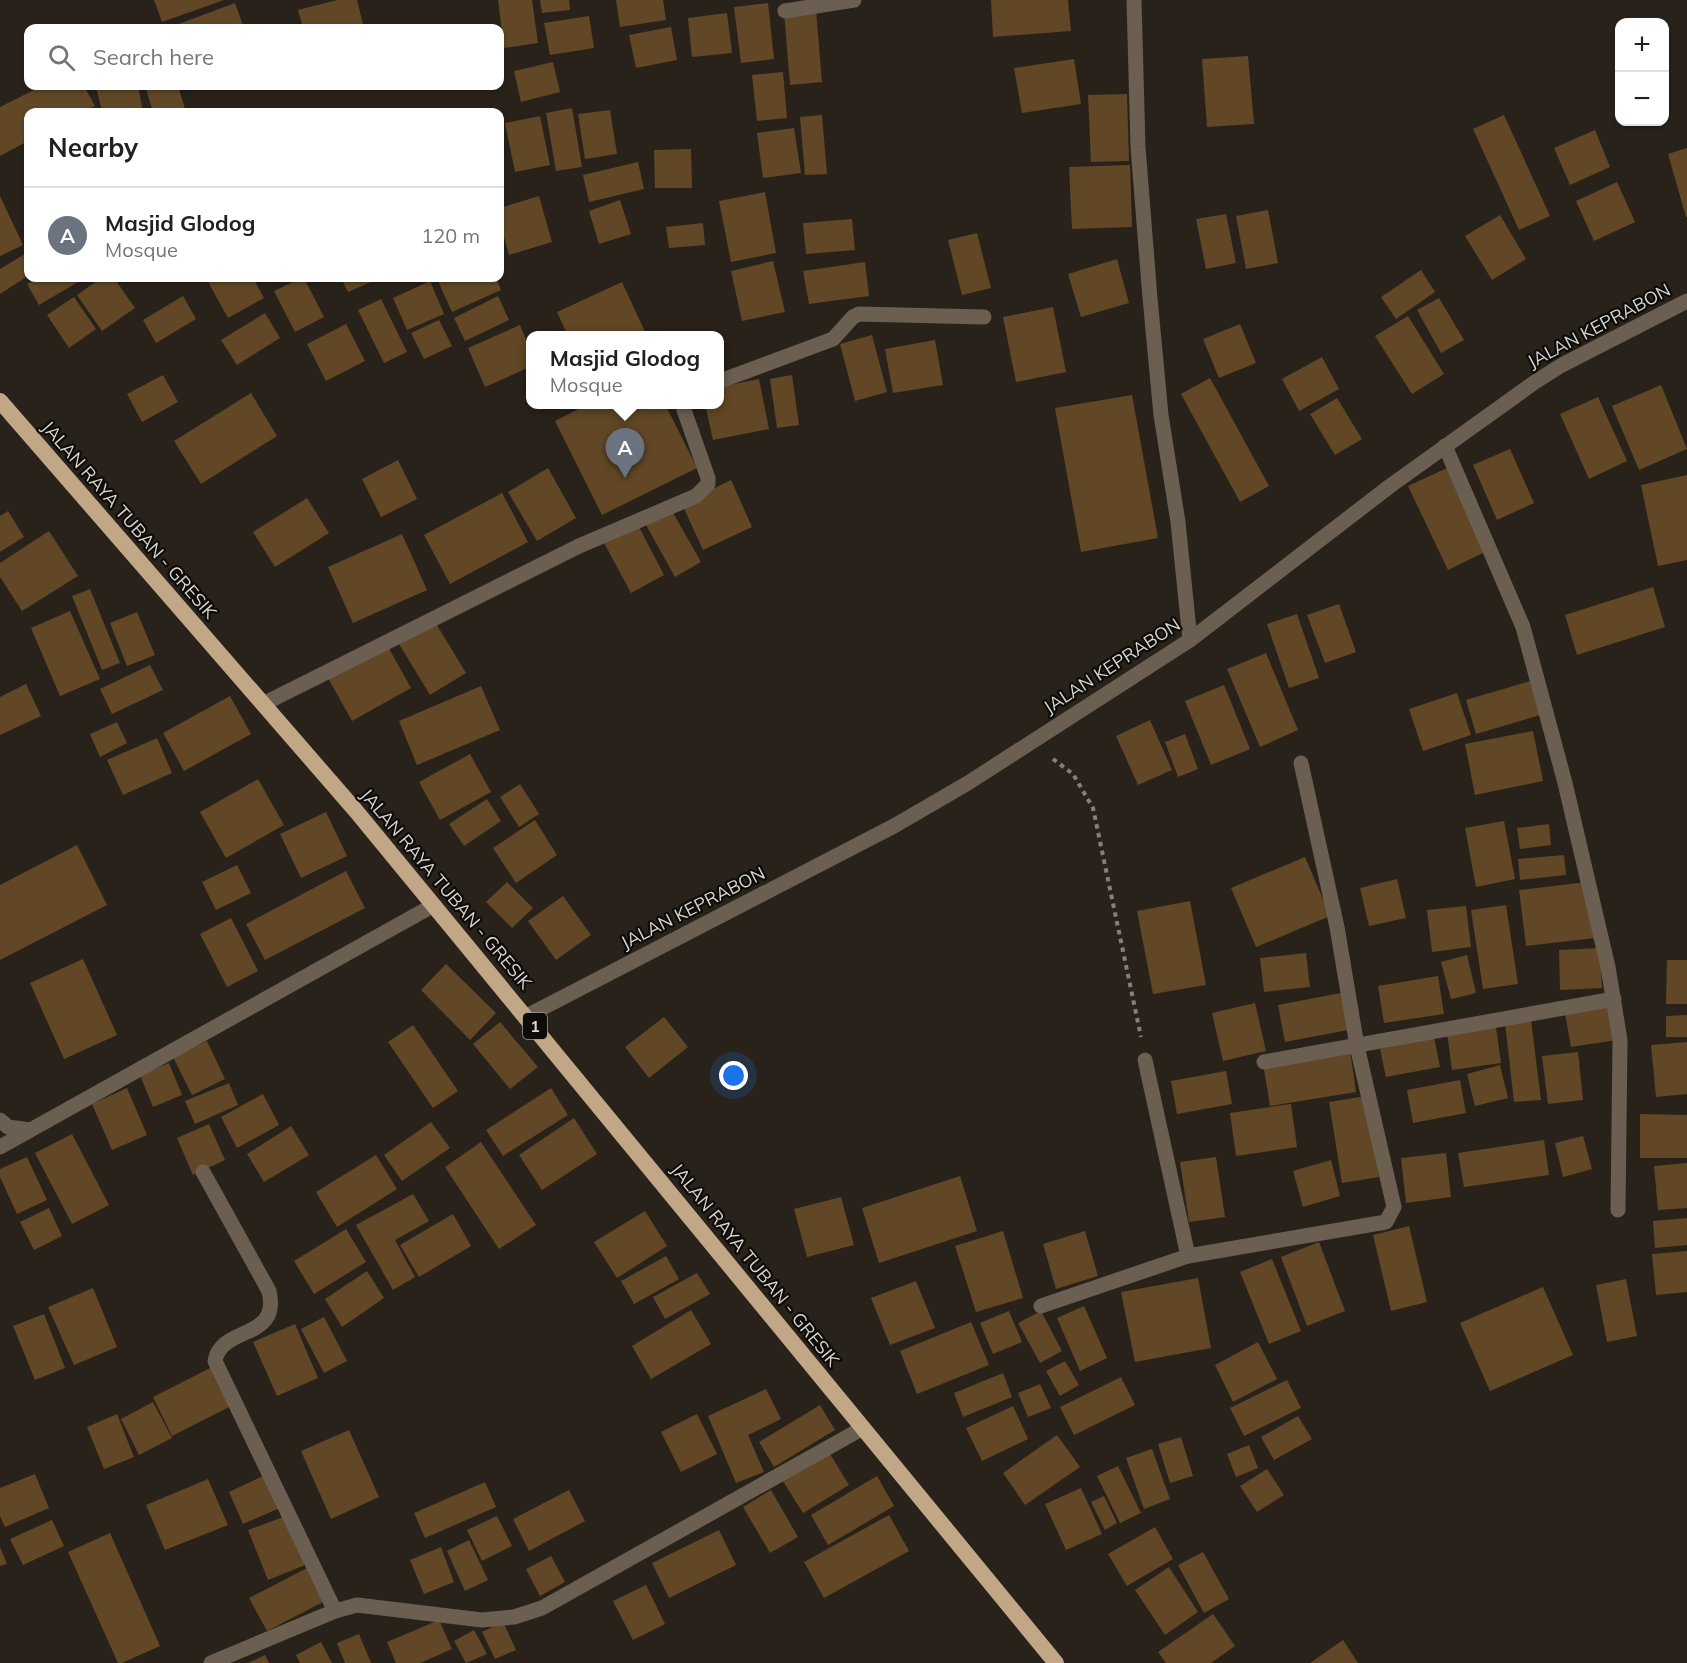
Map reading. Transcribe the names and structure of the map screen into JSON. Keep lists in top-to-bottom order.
{
  "streets": {
    "highway": ["JALAN RAYA TUBAN - GRESIK", "1"],
    "street": ["JALAN KEPRABON"]
  },
  "crossings": [
    ["JALAN KEPRABON", "JALAN RAYA TUBAN - GRESIK"]
  ],
  "page": {
    "map_buttons": ["+", "−"],
    "search": "Search here",
    "heading": "Nearby",
    "list": [
      {
        "mark": "A",
        "name": "Masjid Glodog",
        "note": "Mosque",
        "value": "120 m"
      }
    ],
    "popup": ["Masjid Glodog", "Mosque"],
    "pins": "A"
  }
}
